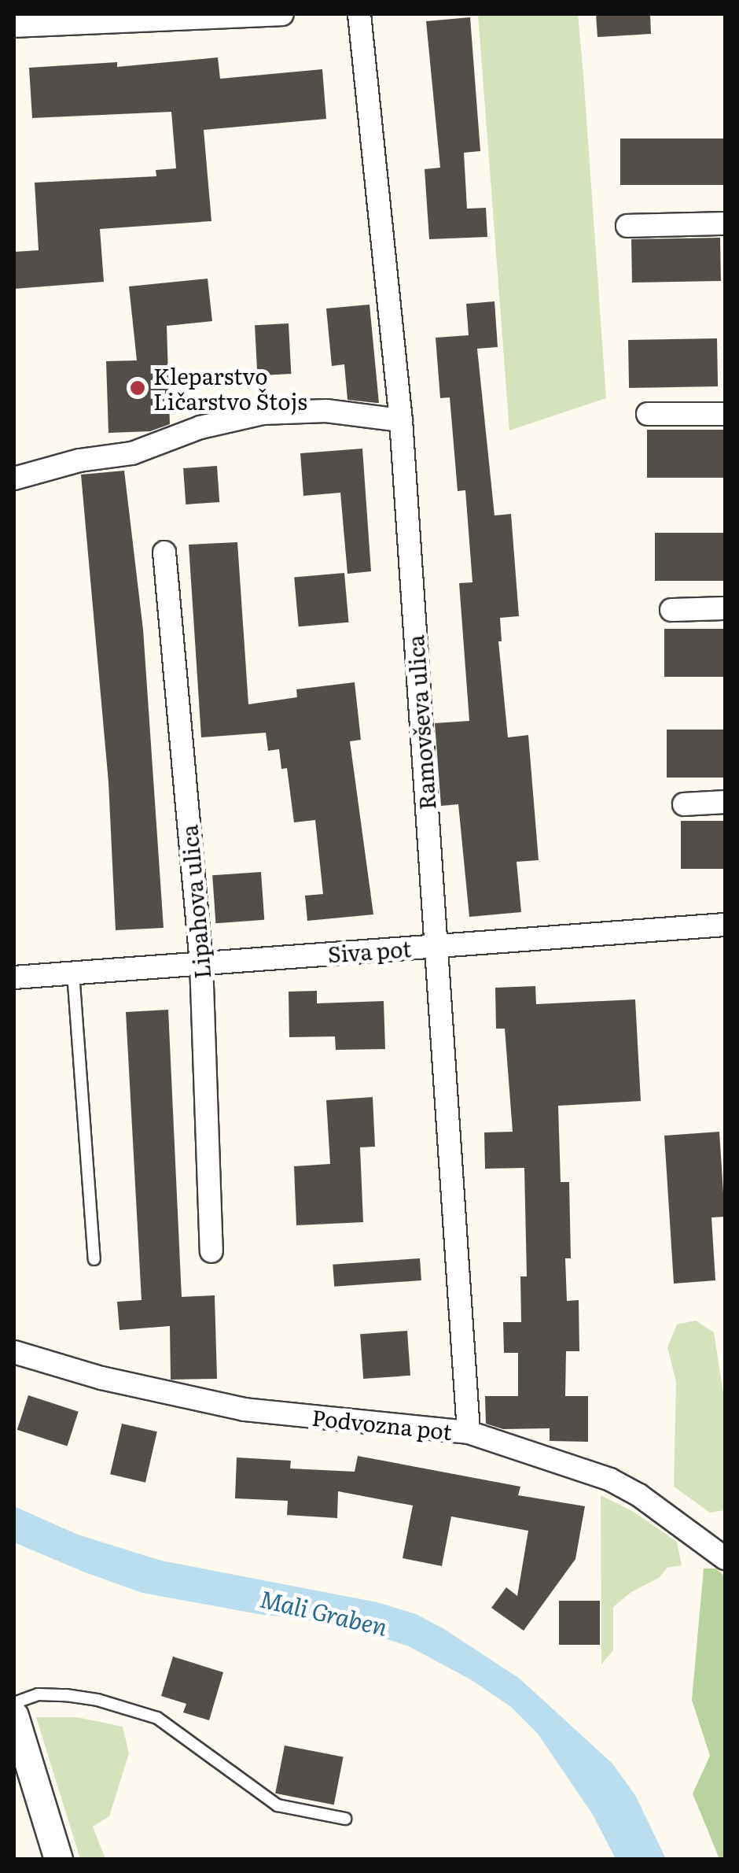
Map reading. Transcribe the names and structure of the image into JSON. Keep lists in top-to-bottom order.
{
  "streets": {
    "street": [
      "Ramovševa ulica",
      "Lipahova ulica",
      "Siva pot",
      "Podvozna pot"
    ]
  },
  "crossings": [
    ["Ramovševa ulica", "Siva pot"],
    ["Ramovševa ulica", "Podvozna pot"],
    ["Lipahova ulica", "Siva pot"]
  ],
  "water": ["Mali Graben"],
  "places": ["Kleparstvo Ličarstvo Štojs"]
}
